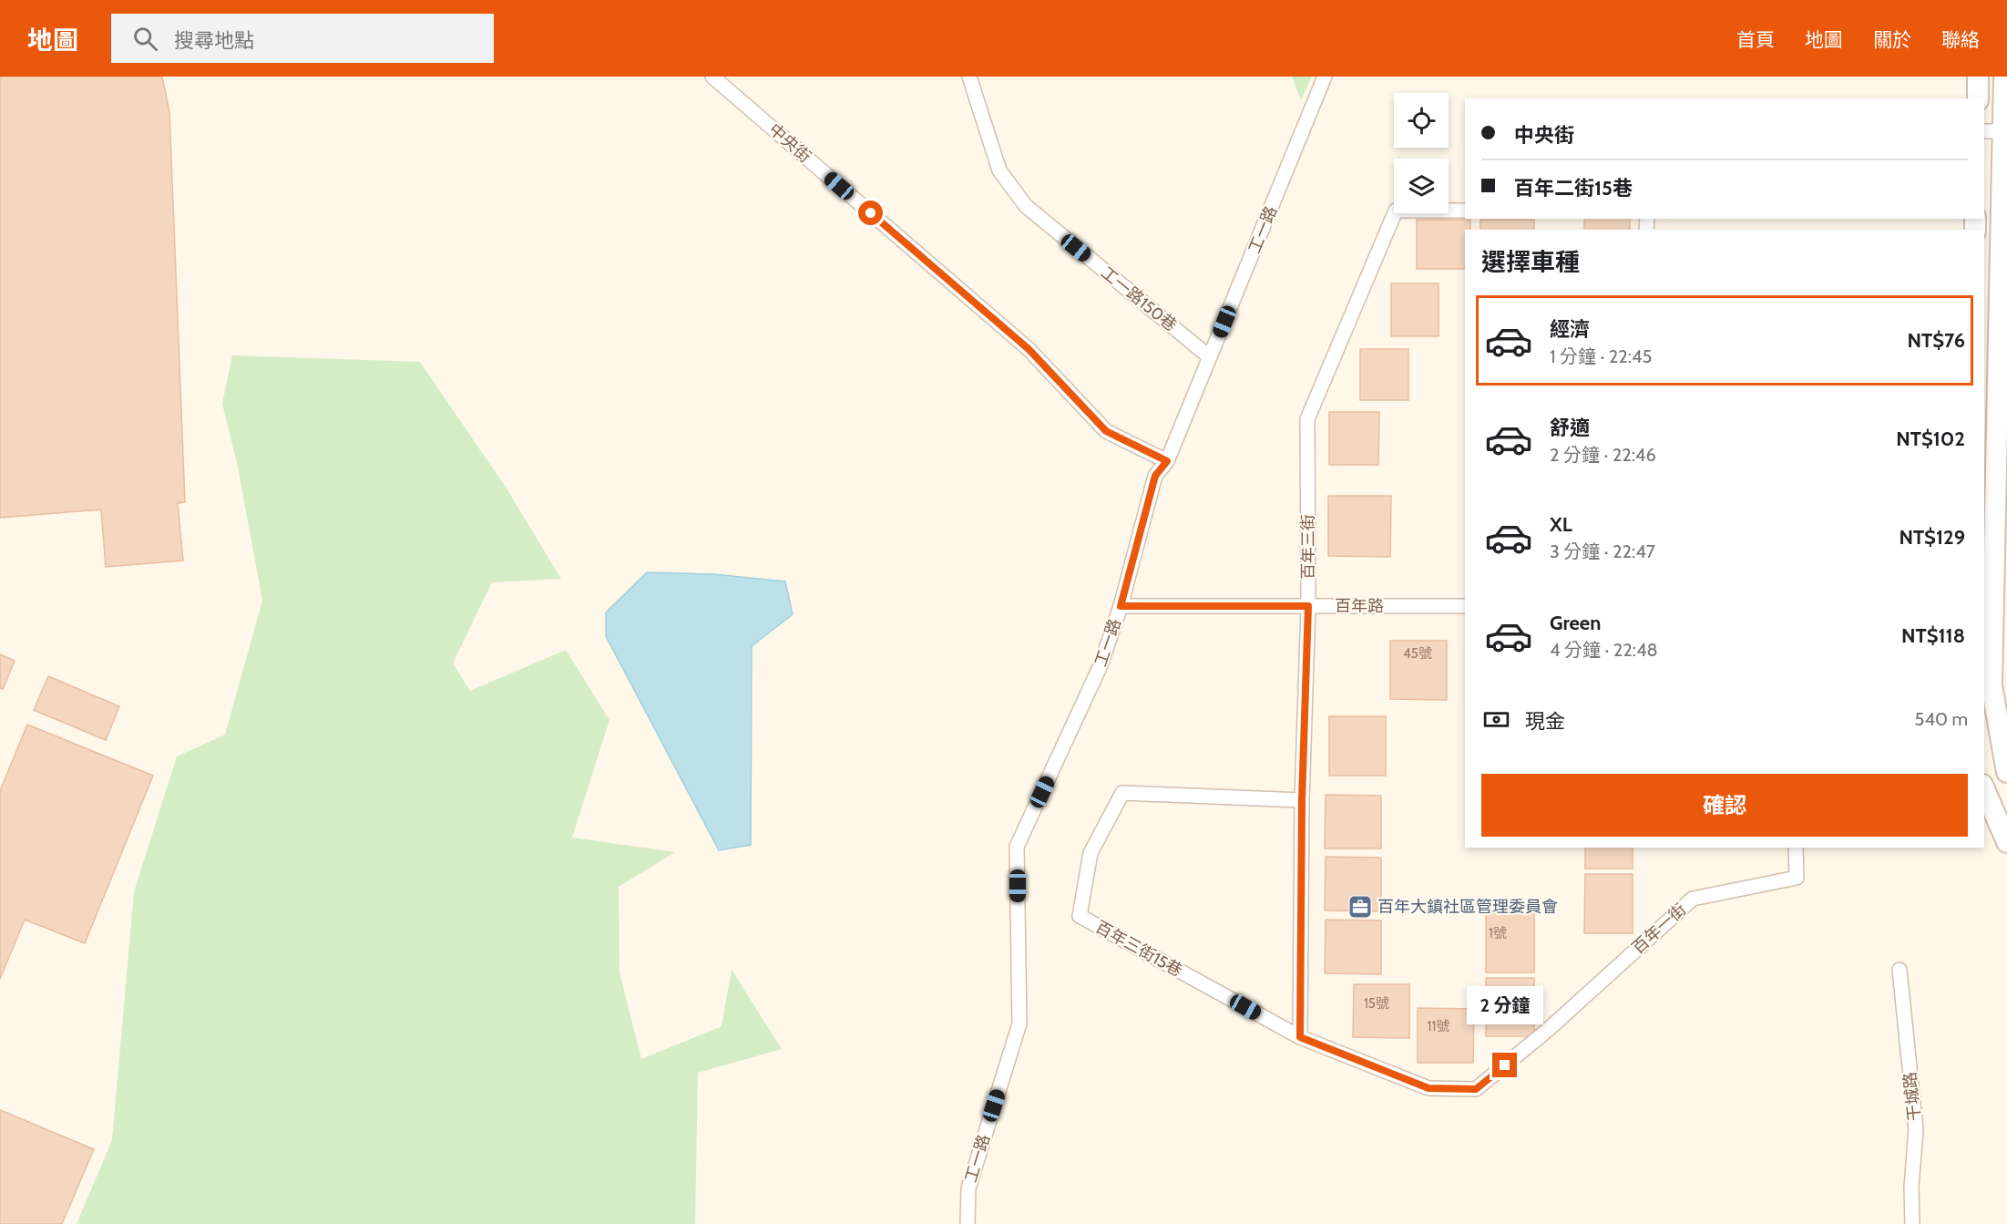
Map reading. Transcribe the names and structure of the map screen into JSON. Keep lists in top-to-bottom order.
{
  "streets": {
    "street": [
      "中央街",
      "工一路",
      "工一路150巷",
      "百年三街",
      "百年路",
      "百年一街",
      "百年三街15巷",
      "干城路"
    ]
  },
  "crossings": [
    ["中央街", "工一路"],
    ["工一路", "工一路150巷"],
    ["工一路", "百年路"],
    ["百年三街", "百年路"],
    ["百年三街", "百年一街"],
    ["百年三街", "百年三街15巷"],
    ["百年一街", "百年三街15巷"]
  ],
  "places": {
    "office": ["百年大鎮社區管理委員會"]
  },
  "house_numbers": [
    "45號",
    "1號",
    "15號",
    "11號"
  ],
  "page": {
    "header": "地圖",
    "search": "搜尋地點",
    "nav": [
      "首頁",
      "地圖",
      "關於",
      "聯絡"
    ],
    "banner": ["中央街", "百年二街15巷"],
    "heading": "選擇車種",
    "list": [
      {
        "name": "經濟",
        "note": "1 分鐘 · 22:45",
        "value": "NT$76"
      },
      {
        "name": "舒適",
        "note": "2 分鐘 · 22:46",
        "value": "NT$102"
      },
      {
        "name": "XL",
        "note": "3 分鐘 · 22:47",
        "value": "NT$129"
      },
      {
        "name": "Green",
        "note": "4 分鐘 · 22:48",
        "value": "NT$118"
      }
    ],
    "pay": ["現金", "540 m"],
    "buttons": "確認",
    "bubble": "2 分鐘"
  }
}
